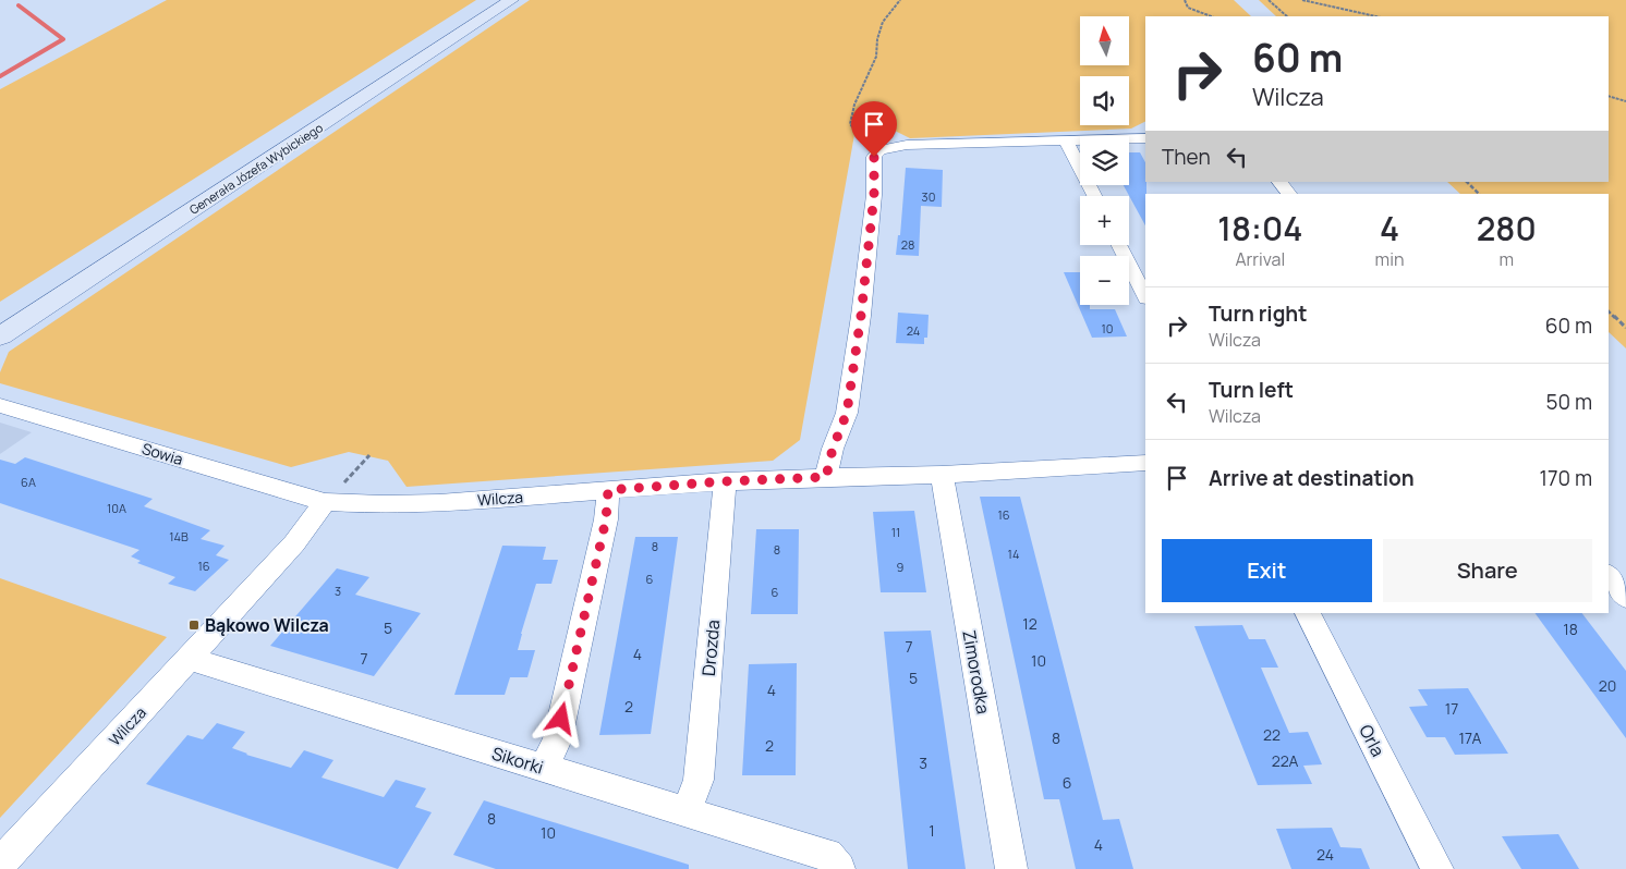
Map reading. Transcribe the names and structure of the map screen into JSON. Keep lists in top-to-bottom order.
{
  "streets": {
    "main road": ["Generała Józefa Wybickiego"],
    "street": [
      "Sowia",
      "Wilcza",
      "Drozda",
      "Zimorodka",
      "Orla",
      "Sikorki"
    ]
  },
  "crossings": [
    ["Sowia", "Wilcza"],
    ["Wilcza", "Drozda"],
    ["Wilcza", "Zimorodka"],
    ["Wilcza", "Sikorki"],
    ["Drozda", "Sikorki"]
  ],
  "places": {
    "transit": ["Bąkowo Wilcza"]
  },
  "house_numbers": [
    "30",
    "28",
    "10",
    "24",
    "6A",
    "10A",
    "16",
    "11",
    "14B",
    "8",
    "8",
    "14",
    "16",
    "9",
    "6",
    "3",
    "6",
    "12",
    "5",
    "18",
    "7",
    "4",
    "7",
    "10",
    "5",
    "20",
    "4",
    "2",
    "17",
    "22",
    "8",
    "17A",
    "2",
    "22A",
    "3",
    "6",
    "8",
    "1",
    "10",
    "4",
    "24"
  ],
  "north": "top",
  "page": {
    "map_buttons": ["+", "−"],
    "turn": ["60 m", "Wilcza"],
    "then": "Then",
    "eta": [
      "18:04",
      "Arrival",
      "4",
      "min",
      "280",
      "m"
    ],
    "list": [
      {
        "name": "Turn right",
        "note": "Wilcza",
        "value": "60 m"
      },
      {
        "name": "Turn left",
        "note": "Wilcza",
        "value": "50 m"
      },
      {
        "name": "Arrive at destination",
        "value": "170 m"
      }
    ],
    "buttons": ["Exit", "Share"]
  }
}
